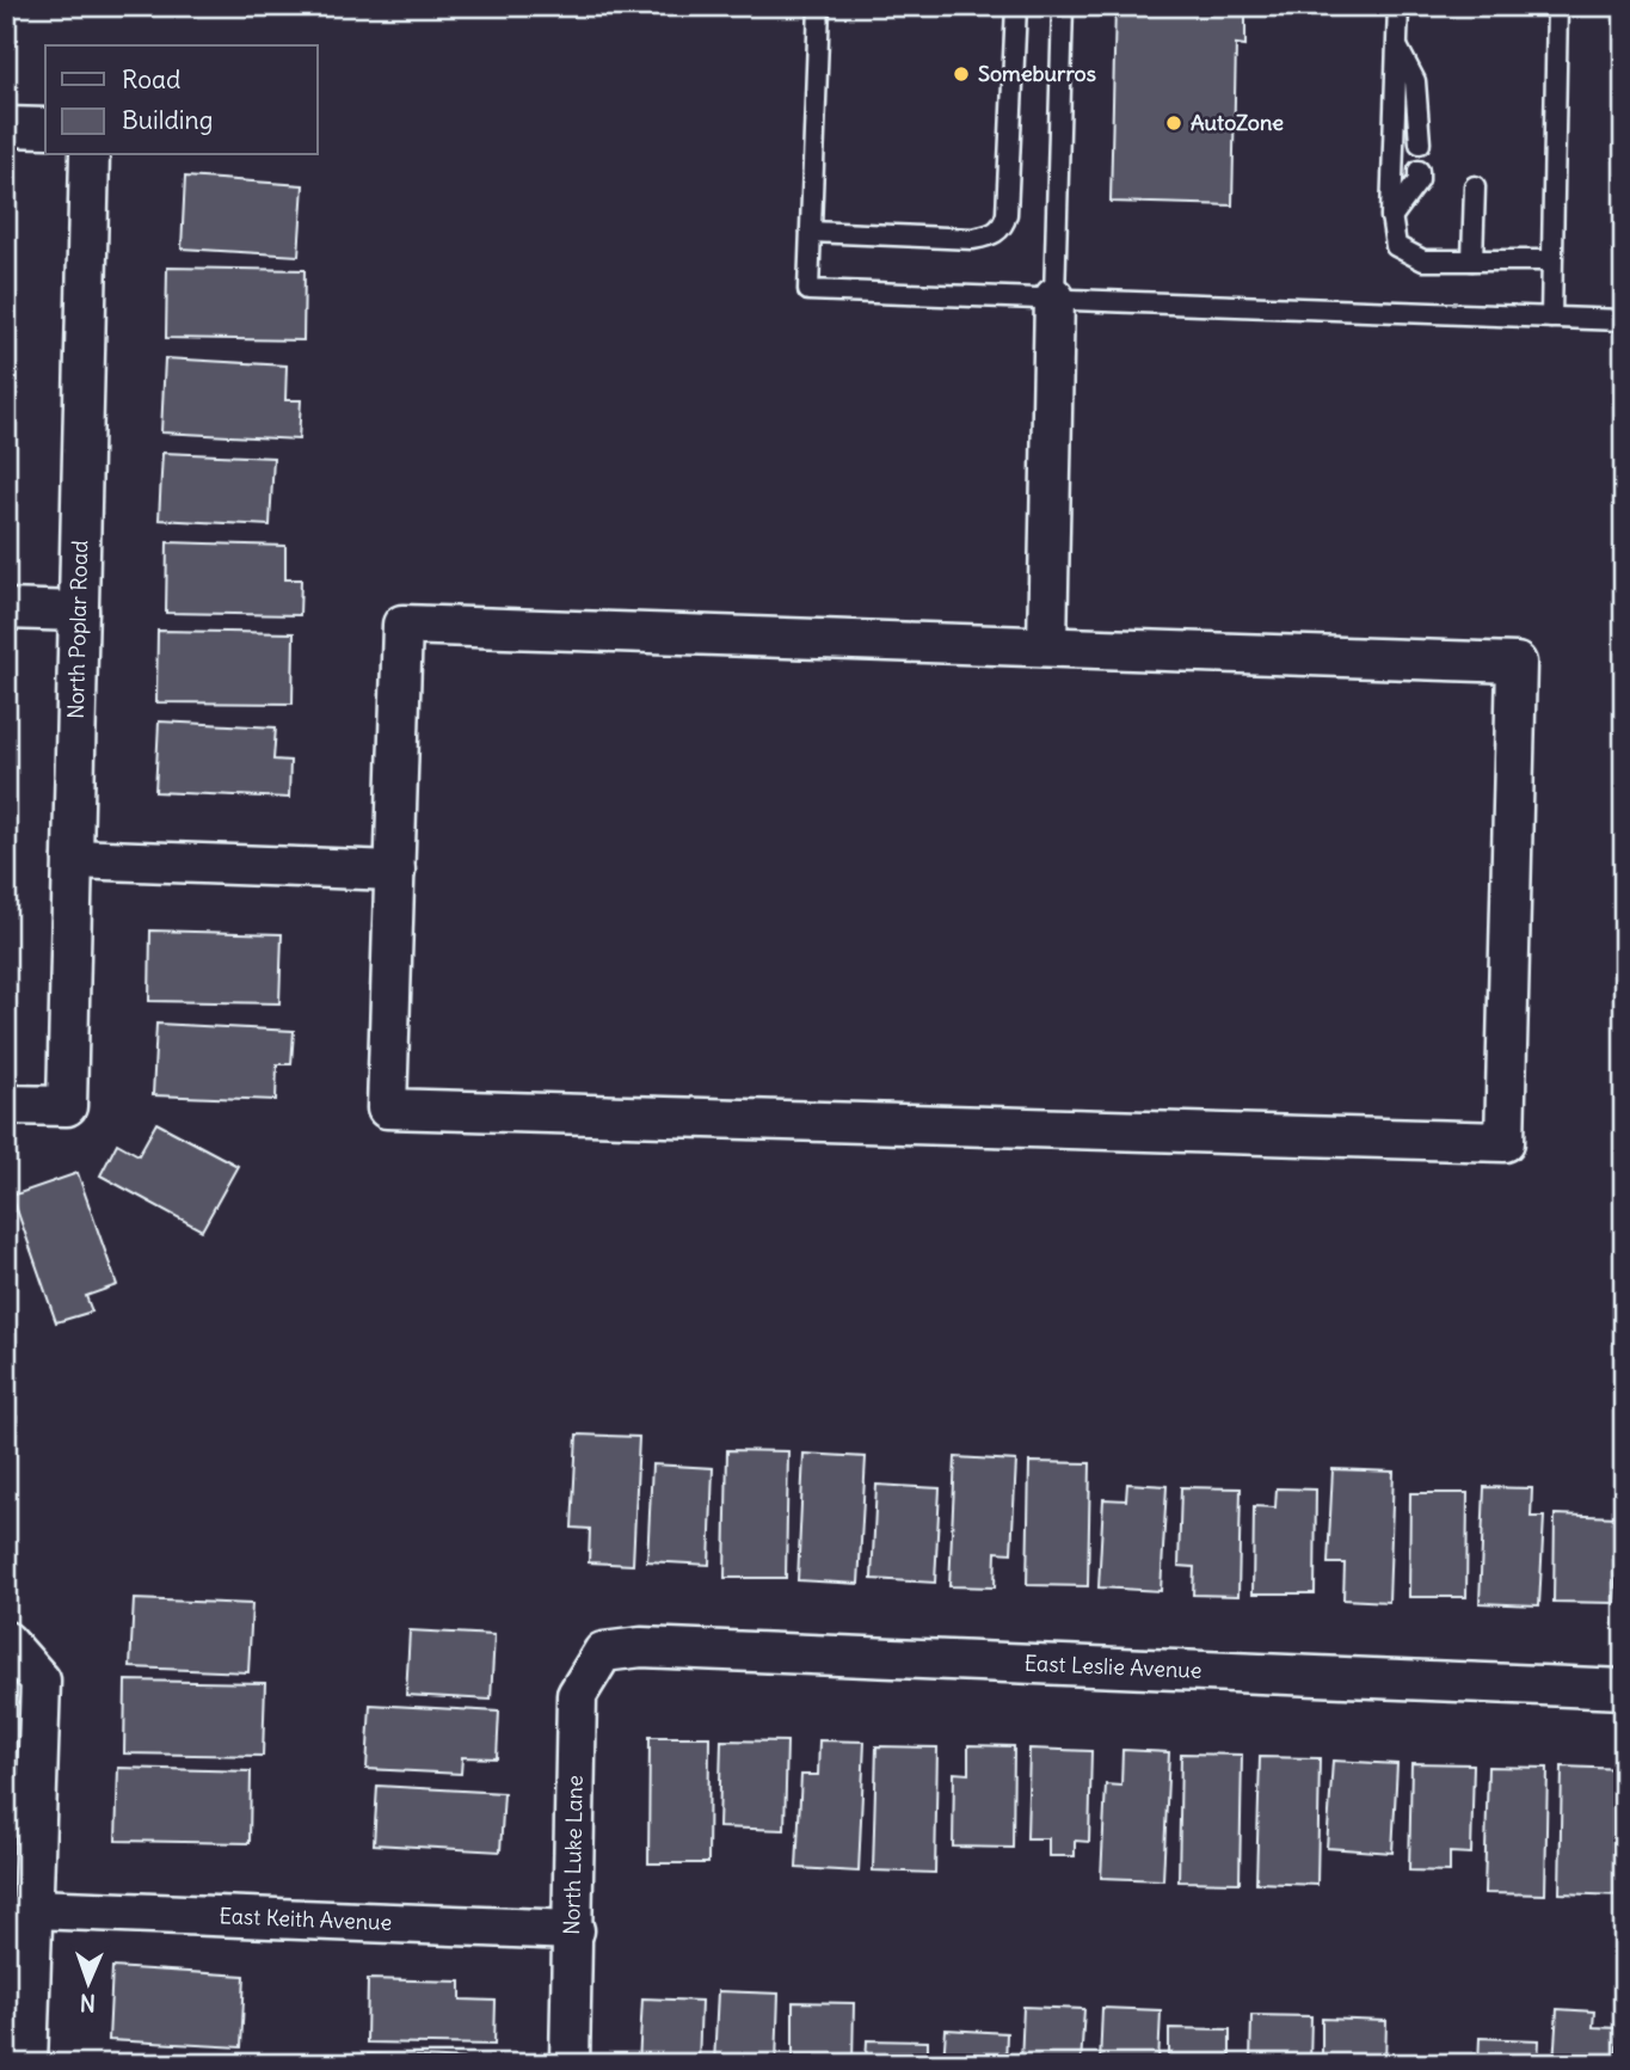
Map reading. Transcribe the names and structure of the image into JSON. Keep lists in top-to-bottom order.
{
  "streets": {
    "street": [
      "North Poplar Road",
      "East Leslie Avenue",
      "North Luke Lane",
      "East Keith Avenue"
    ]
  },
  "crossings": [
    ["East Leslie Avenue", "North Luke Lane"],
    ["North Luke Lane", "East Keith Avenue"]
  ],
  "places": ["Someburros", "AutoZone"],
  "legend": ["Road", "Building"],
  "north": "bottom"
}
